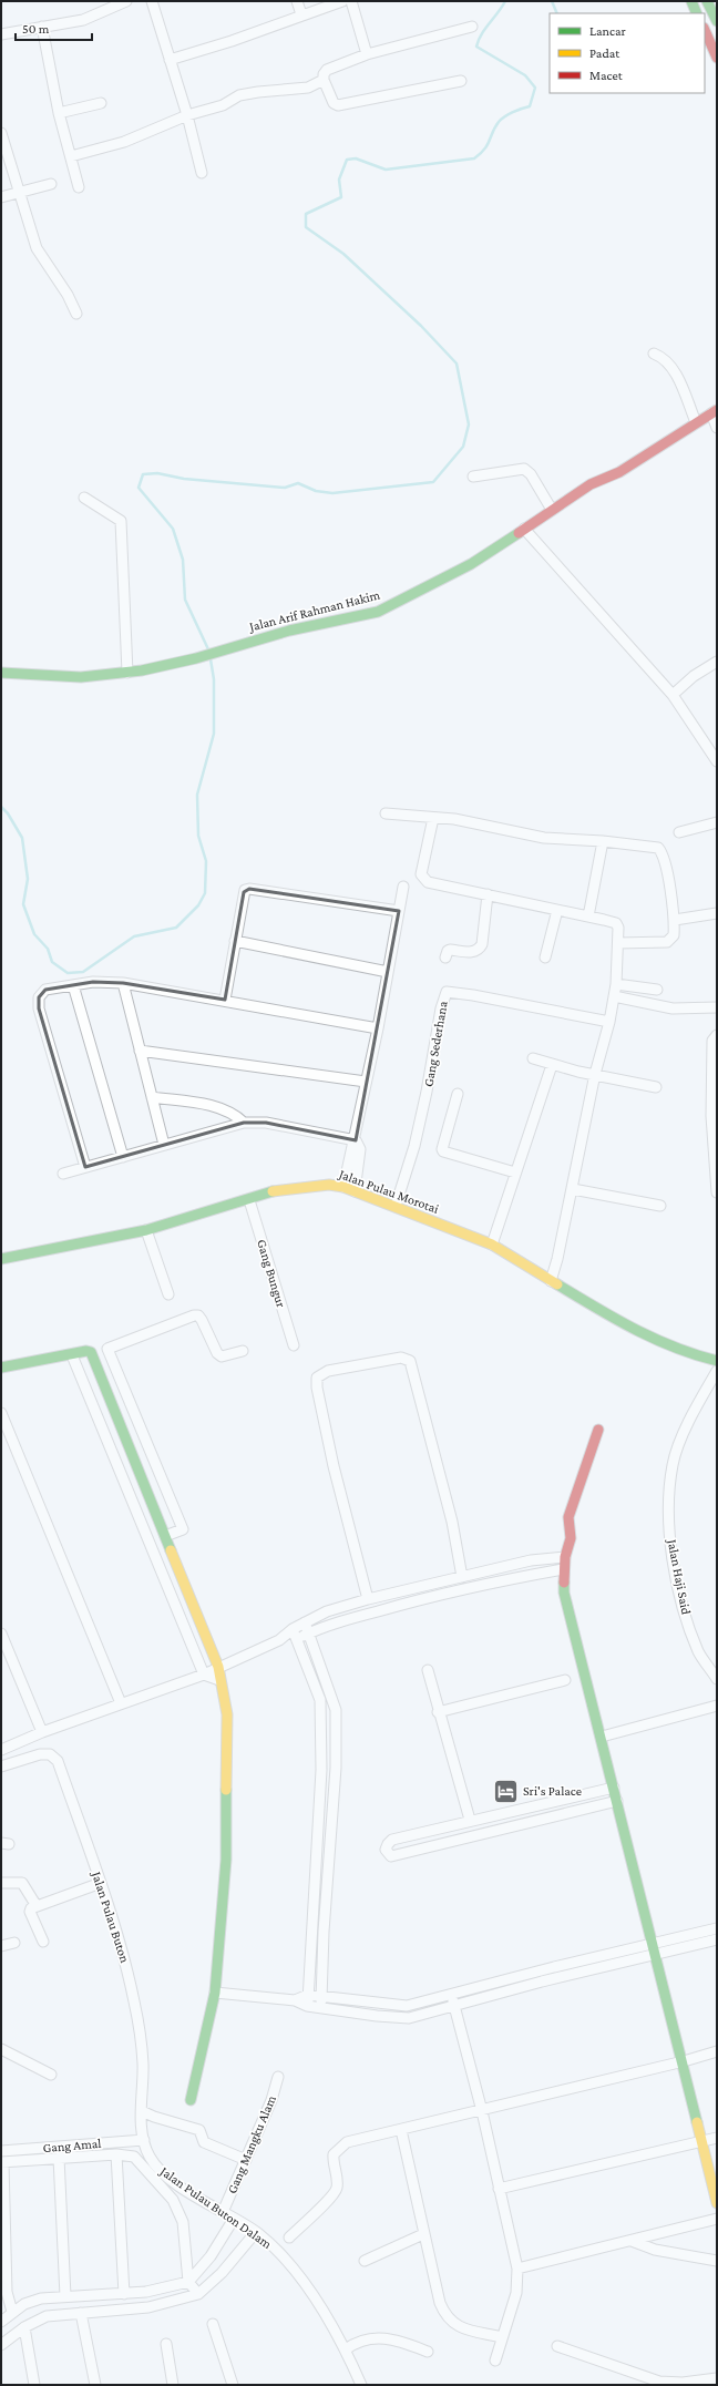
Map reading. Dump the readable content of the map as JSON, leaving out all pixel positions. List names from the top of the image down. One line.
{"streets":{"street":["Jalan Arif Rahman Hakim","Gang Sederhana","Jalan Pulau Morotai","Gang Bungur","Jalan Haji Said","Jalan Pulau Buton","Gang Mangku Alam","Gang Amal","Jalan Pulau Buton Dalam"]},"crossings":[["Gang Sederhana","Jalan Pulau Morotai"],["Jalan Pulau Morotai","Gang Bungur"],["Jalan Pulau Buton","Gang Amal"],["Jalan Pulau Buton","Jalan Pulau Buton Dalam"],["Gang Mangku Alam","Jalan Pulau Buton Dalam"],["Gang Amal","Jalan Pulau Buton Dalam"]],"places":{"hotel":["Sri's Palace"]},"legend":["Lancar","Padat","Macet"],"scale_bar":"50 m"}
